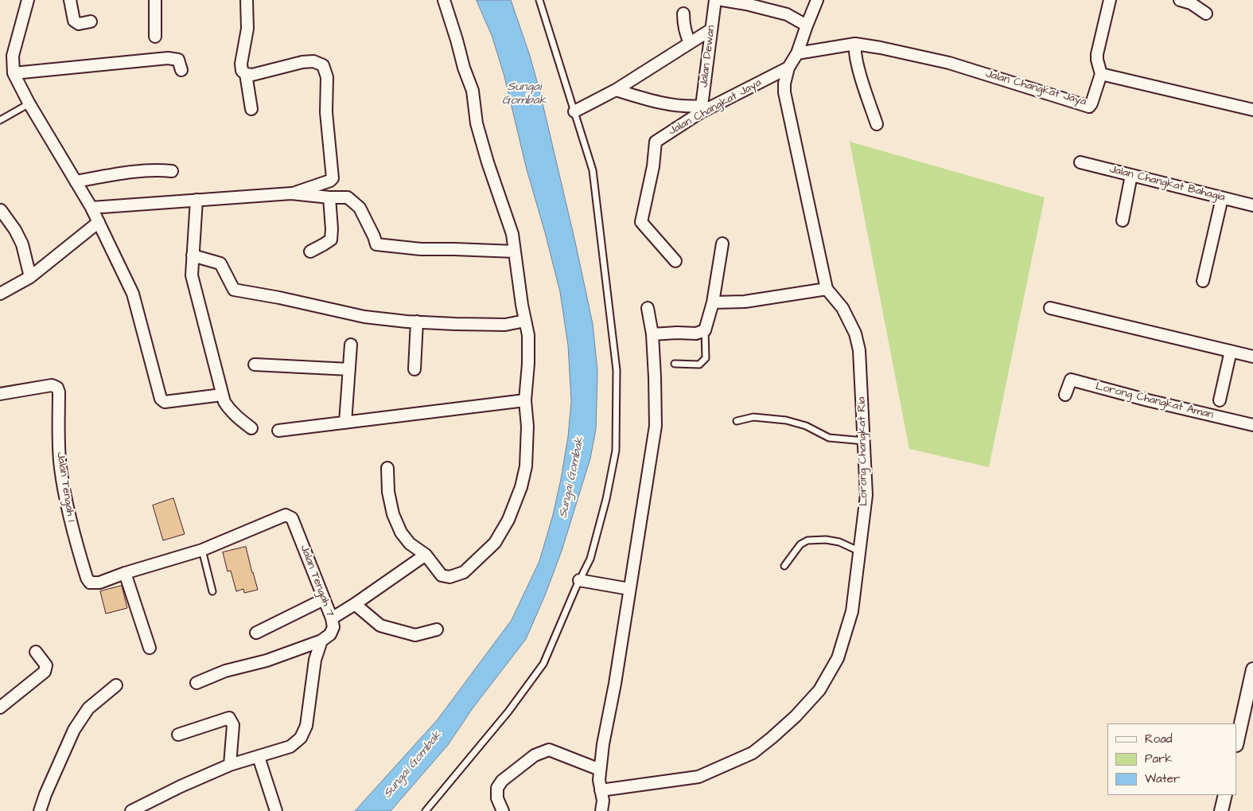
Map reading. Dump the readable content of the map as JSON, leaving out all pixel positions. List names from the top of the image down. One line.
{"streets":{"street":["Jalan Dewan","Jalan Changkat Jaya","Jalan Changkat Bahagia","Lorong Changkat Aman","Lorong Changkat Ria","Jalan Tengah 1","Jalan Tengah 7"]},"crossings":[["Jalan Dewan","Jalan Changkat Jaya"],["Jalan Changkat Jaya","Lorong Changkat Ria"],["Jalan Tengah 1","Jalan Tengah 7"]],"water":["Sungai Gombak"],"legend":["Road","Park","Water"]}
